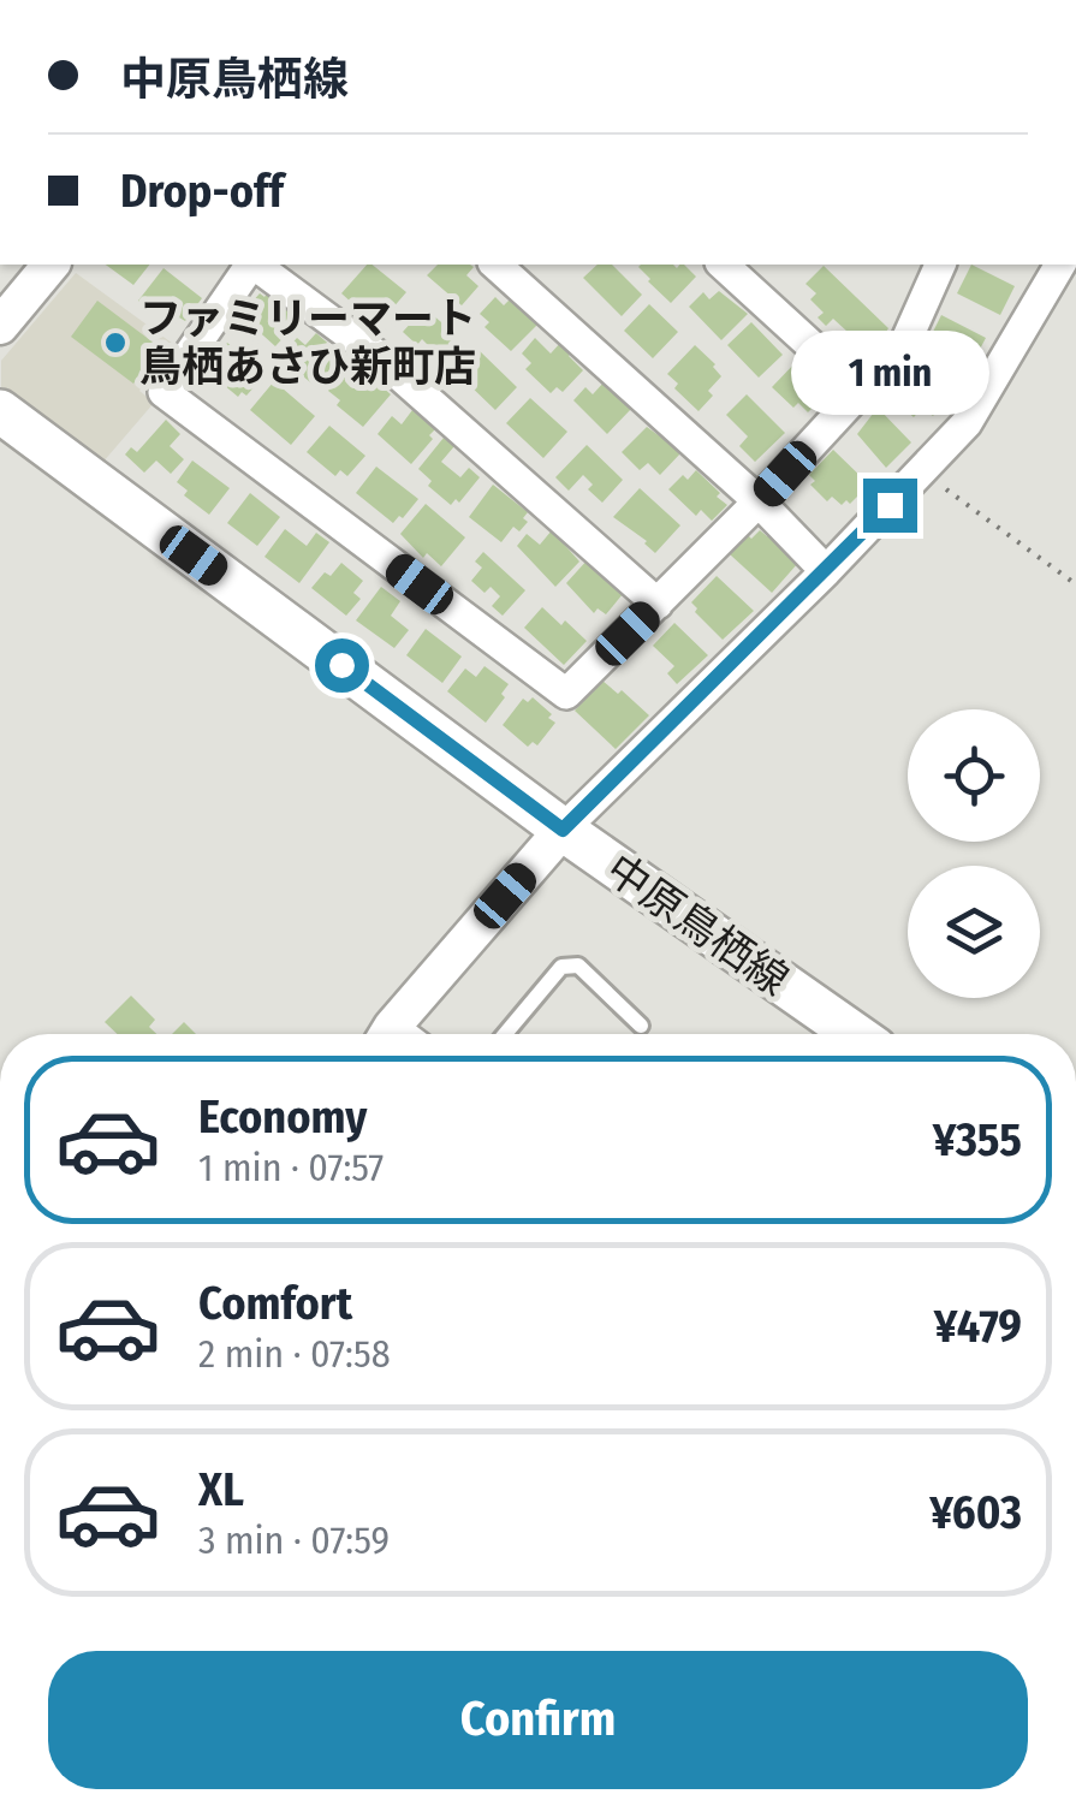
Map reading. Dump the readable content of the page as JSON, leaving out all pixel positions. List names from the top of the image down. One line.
{"streets":{"main road":["中原鳥栖線"]},"places":["ファミリーマート 鳥栖あさひ新町店"],"page":{"banner":["中原鳥栖線","Drop-off"],"bubble":"1 min","list":[{"name":"Economy","note":"1 min · 07:57","value":"¥355"},{"name":"Comfort","note":"2 min · 07:58","value":"¥479"},{"name":"XL","note":"3 min · 07:59","value":"¥603"}],"buttons":"Confirm"}}
